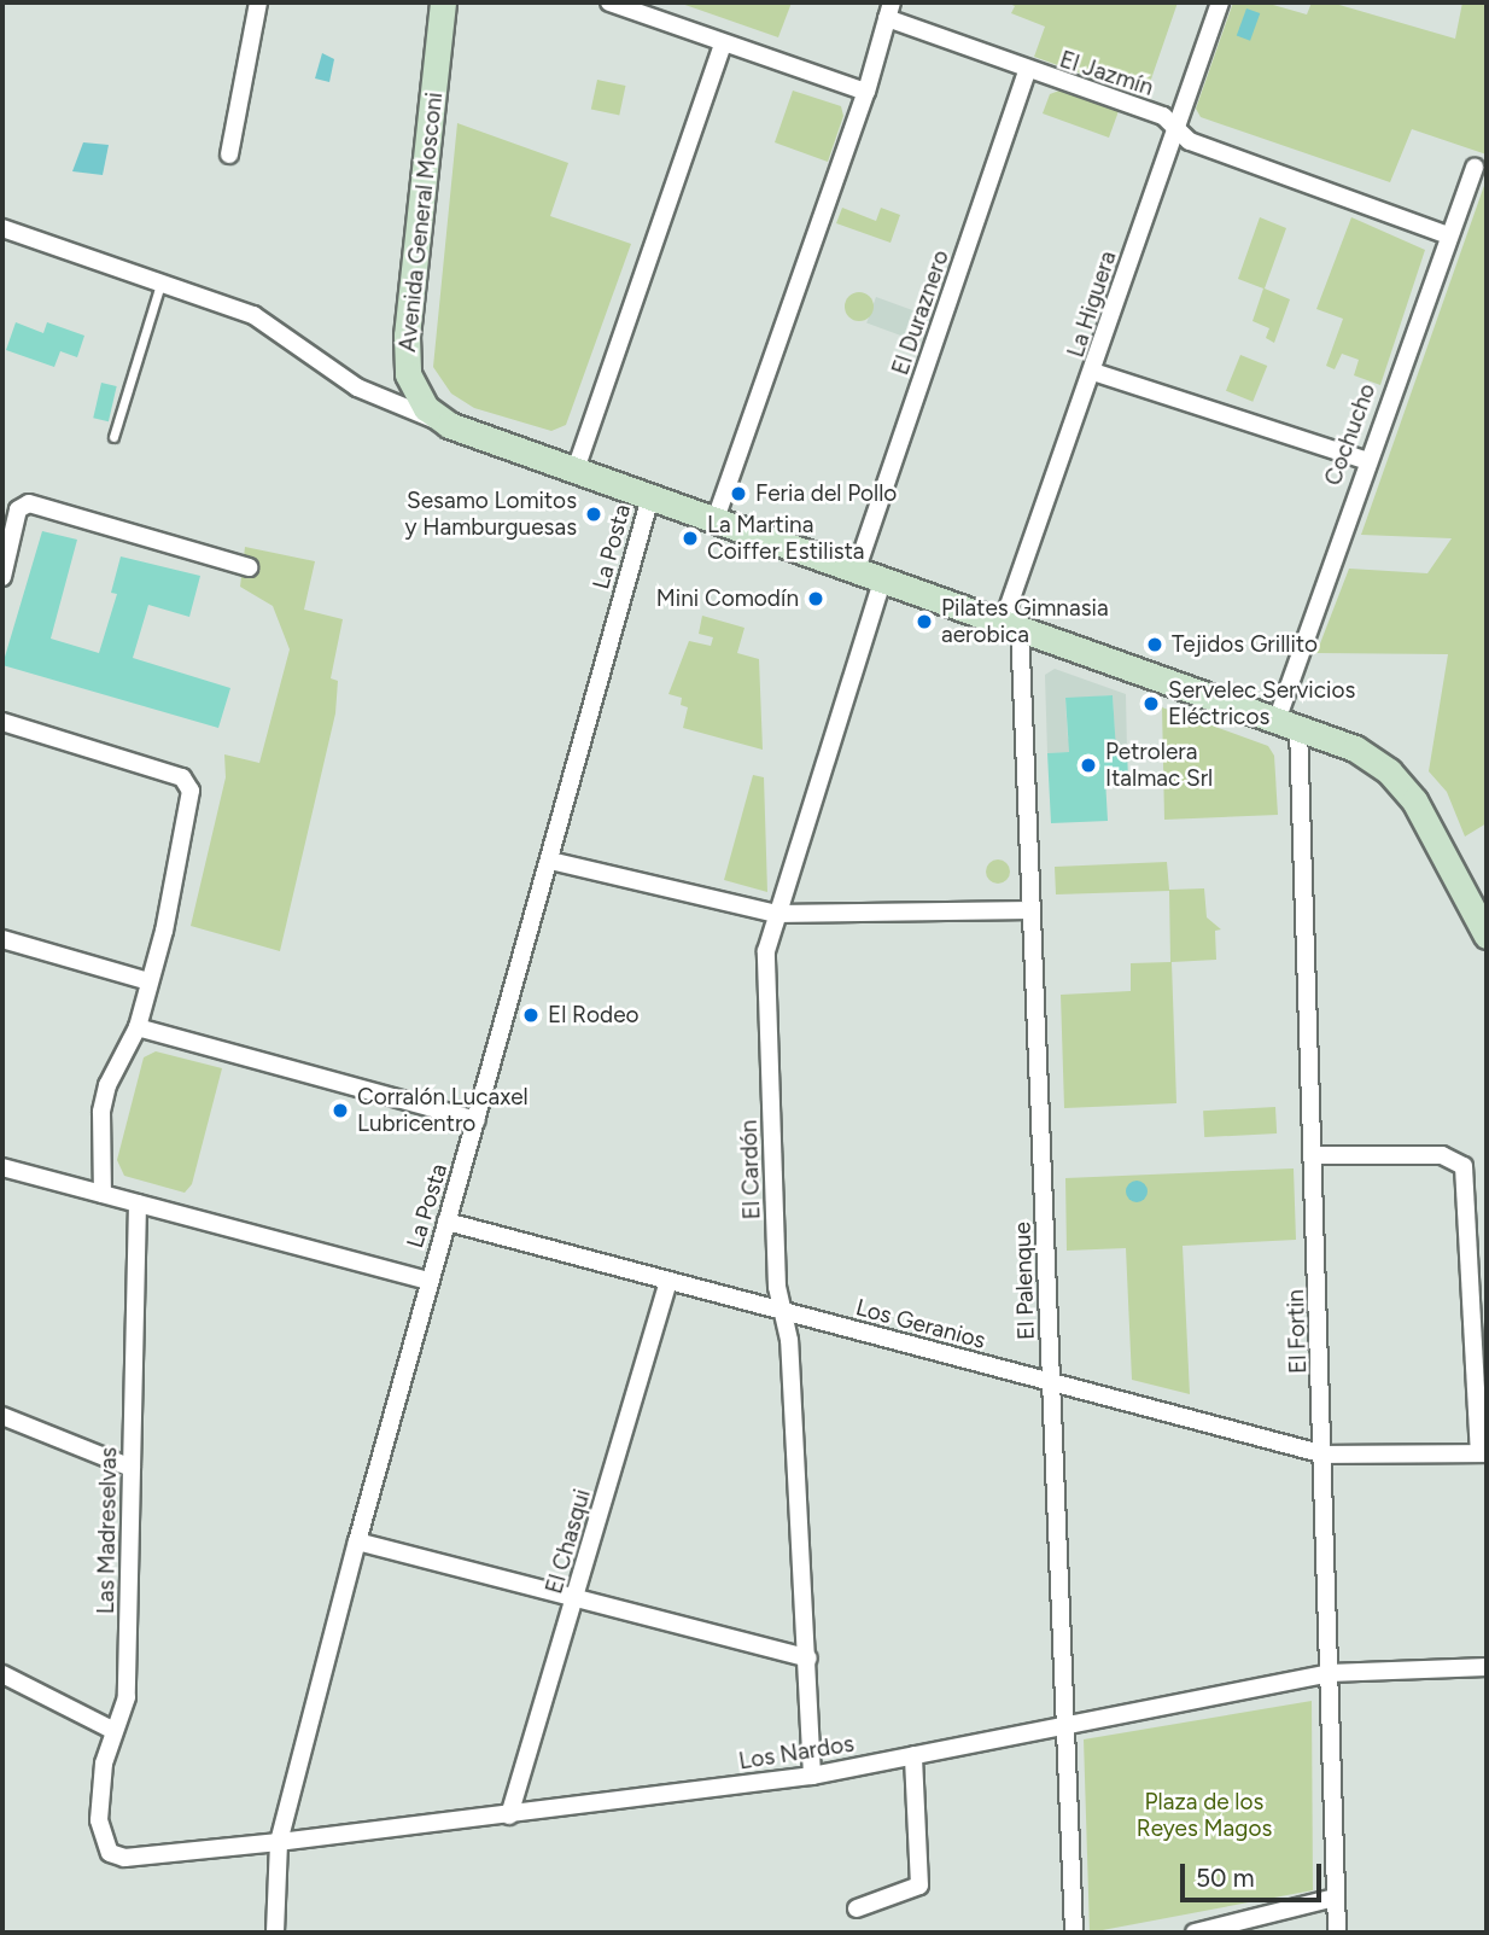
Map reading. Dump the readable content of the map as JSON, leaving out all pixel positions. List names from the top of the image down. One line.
{"streets":{"main road":["Avenida General Mosconi"],"street":["El Jazmín","La Higuera","El Duraznero","Cochucho","La Posta","El Cardón","El Palenque","Los Geranios","El Fortin","Las Madreselvas","El Chasqui","Los Nardos"]},"crossings":[["El Jazmín","La Higuera"],["El Jazmín","El Duraznero"],["El Jazmín","Cochucho"],["La Higuera","El Palenque"],["Cochucho","El Fortin"],["La Posta","Los Geranios"],["La Posta","Los Nardos"],["El Cardón","Los Geranios"],["El Cardón","Los Nardos"],["El Palenque","Los Geranios"],["El Palenque","Los Nardos"],["Los Geranios","El Fortin"],["Los Geranios","El Chasqui"],["El Fortin","Los Nardos"],["Las Madreselvas","Los Nardos"],["El Chasqui","Los Nardos"]],"parks":["Plaza de los Reyes Magos"],"places":["Feria del Pollo","Sesamo Lomitos y Hamburguesas","La Martina Coiffer Estilista","Mini Comodín","Pilates Gimnasia aerobica","Tejidos Grillito","Servelec Servicios Eléctricos","Petrolera Italmac Srl","El Rodeo","Corralón Lucaxel Lubricentro"],"scale_bar":"50 m"}
